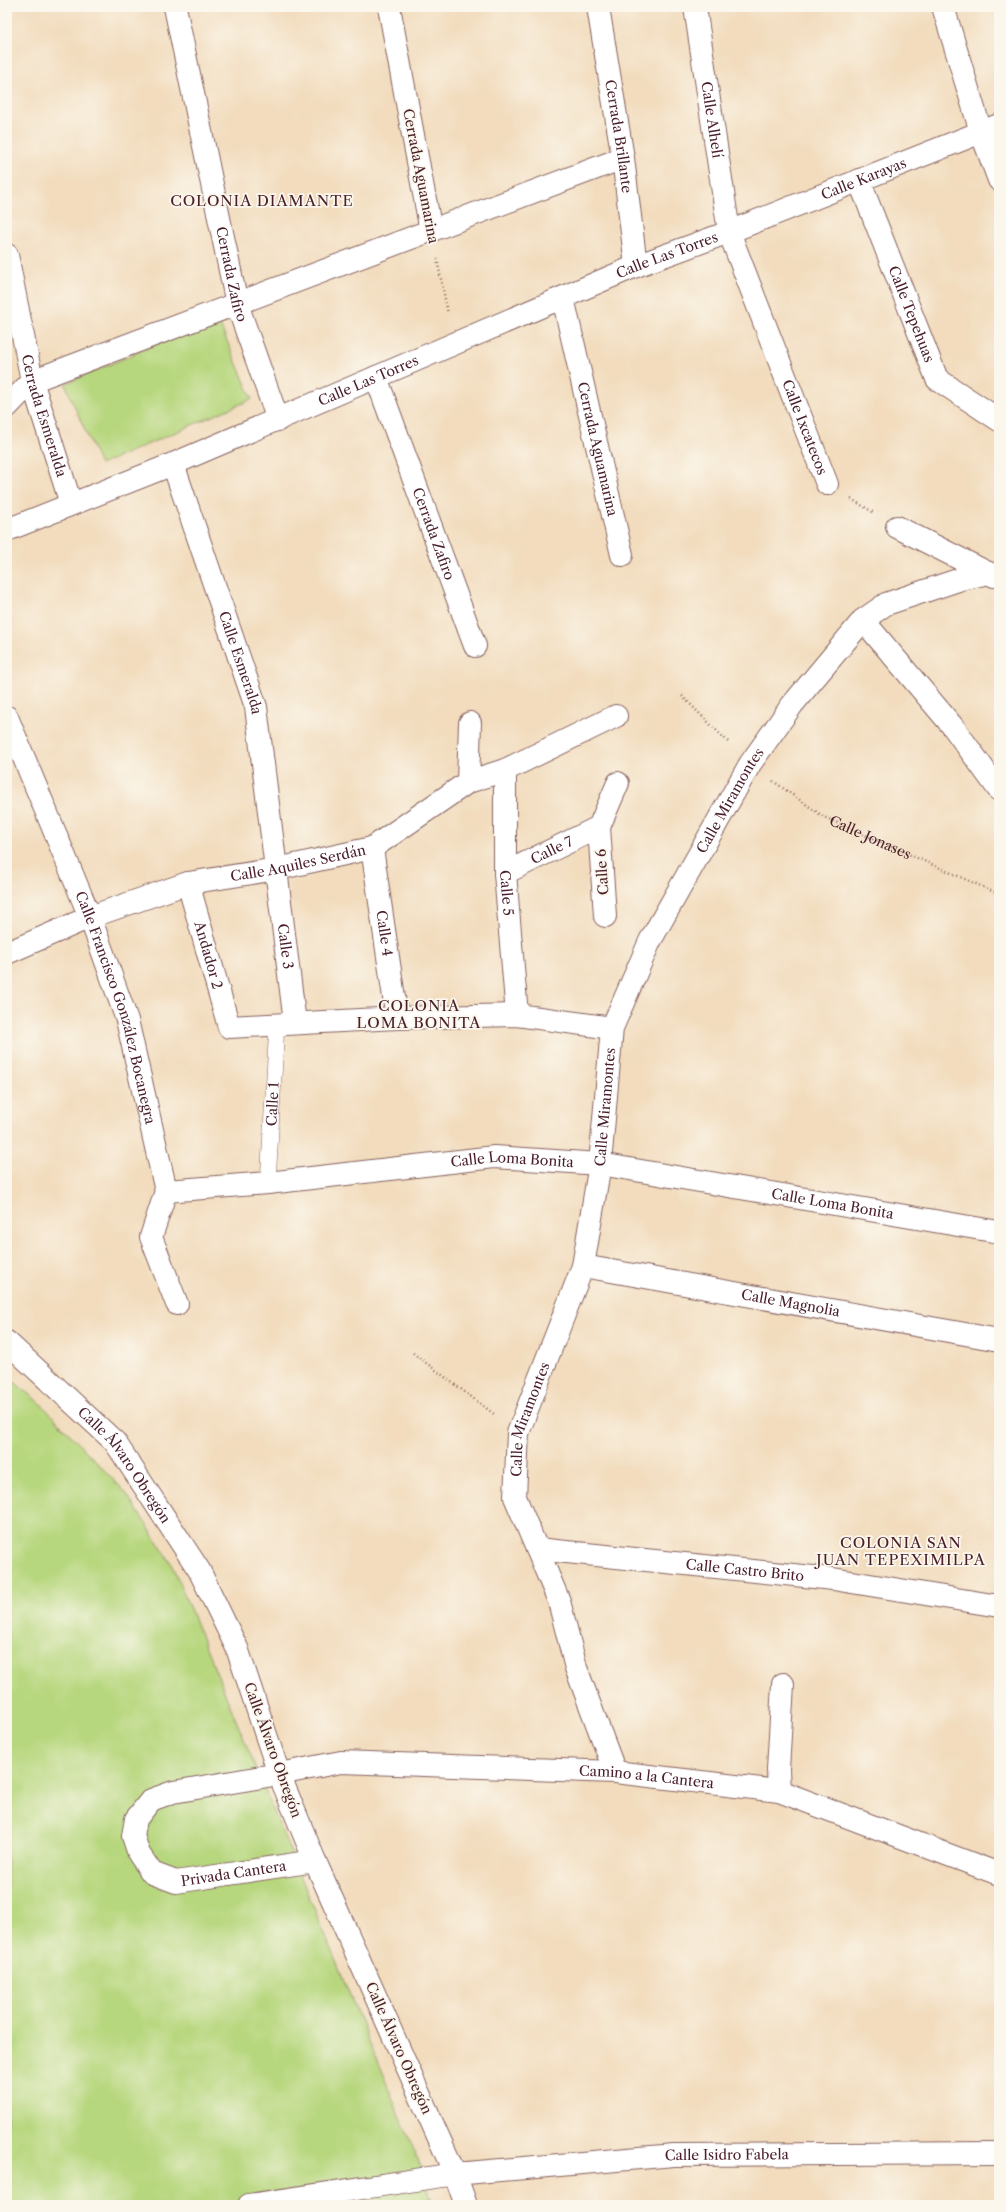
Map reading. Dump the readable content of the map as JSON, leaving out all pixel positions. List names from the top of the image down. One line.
{"streets":{"street":["Calle Alhelí","Cerrada Brillante","Cerrada Aguamarina","Calle Karayas","Calle Las Torres","Cerrada Zafiro","Calle Tepehuas","Cerrada Esmeralda","Calle Ixcatecos","Calle Esmeralda","Calle Miramontes","Calle 7","Calle Aquiles Serdán","Calle 6","Calle 5","Calle 4","Calle 3","Andador 2","Calle Francisco González Bocanegra","Calle Loma Bonita","Calle Magnolia","Calle Álvaro Obregón","Calle Castro Brito","Camino a la Cantera","Privada Cantera","Calle Isidro Fabela"],"lane":["Calle 1"],"path":["Calle Jonases"]},"crossings":[["Calle Alhelí","Calle Karayas"],["Calle Alhelí","Calle Las Torres"],["Calle Alhelí","Calle Ixcatecos"],["Cerrada Brillante","Calle Las Torres"],["Cerrada Aguamarina","Calle Las Torres"],["Calle Karayas","Calle Las Torres"],["Calle Karayas","Calle Tepehuas"],["Calle Karayas","Calle Ixcatecos"],["Calle Las Torres","Cerrada Zafiro"],["Calle Las Torres","Cerrada Esmeralda"],["Calle Las Torres","Calle Ixcatecos"],["Calle Las Torres","Calle Esmeralda"],["Calle Esmeralda","Calle Aquiles Serdán"],["Calle Esmeralda","Calle 3"],["Calle Miramontes","Calle Jonases"],["Calle Miramontes","Calle Loma Bonita"],["Calle Miramontes","Calle Magnolia"],["Calle Miramontes","Calle Castro Brito"],["Calle Miramontes","Camino a la Cantera"],["Calle 7","Calle 6"],["Calle 7","Calle 5"],["Calle Aquiles Serdán","Calle 5"],["Calle Aquiles Serdán","Calle 4"],["Calle Aquiles Serdán","Calle 3"],["Calle Aquiles Serdán","Andador 2"],["Calle Aquiles Serdán","Calle Francisco González Bocanegra"],["Calle 3","Andador 2"],["Calle 3","Calle 1"],["Andador 2","Calle 1"],["Calle Francisco González Bocanegra","Calle Loma Bonita"],["Calle 1","Calle Loma Bonita"],["Calle Álvaro Obregón","Camino a la Cantera"],["Calle Álvaro Obregón","Privada Cantera"],["Calle Álvaro Obregón","Calle Isidro Fabela"],["Camino a la Cantera","Privada Cantera"]],"districts":["COLONIA DIAMANTE","COLONIA LOMA BONITA","COLONIA SAN JUAN TEPEXIMILPA"]}
